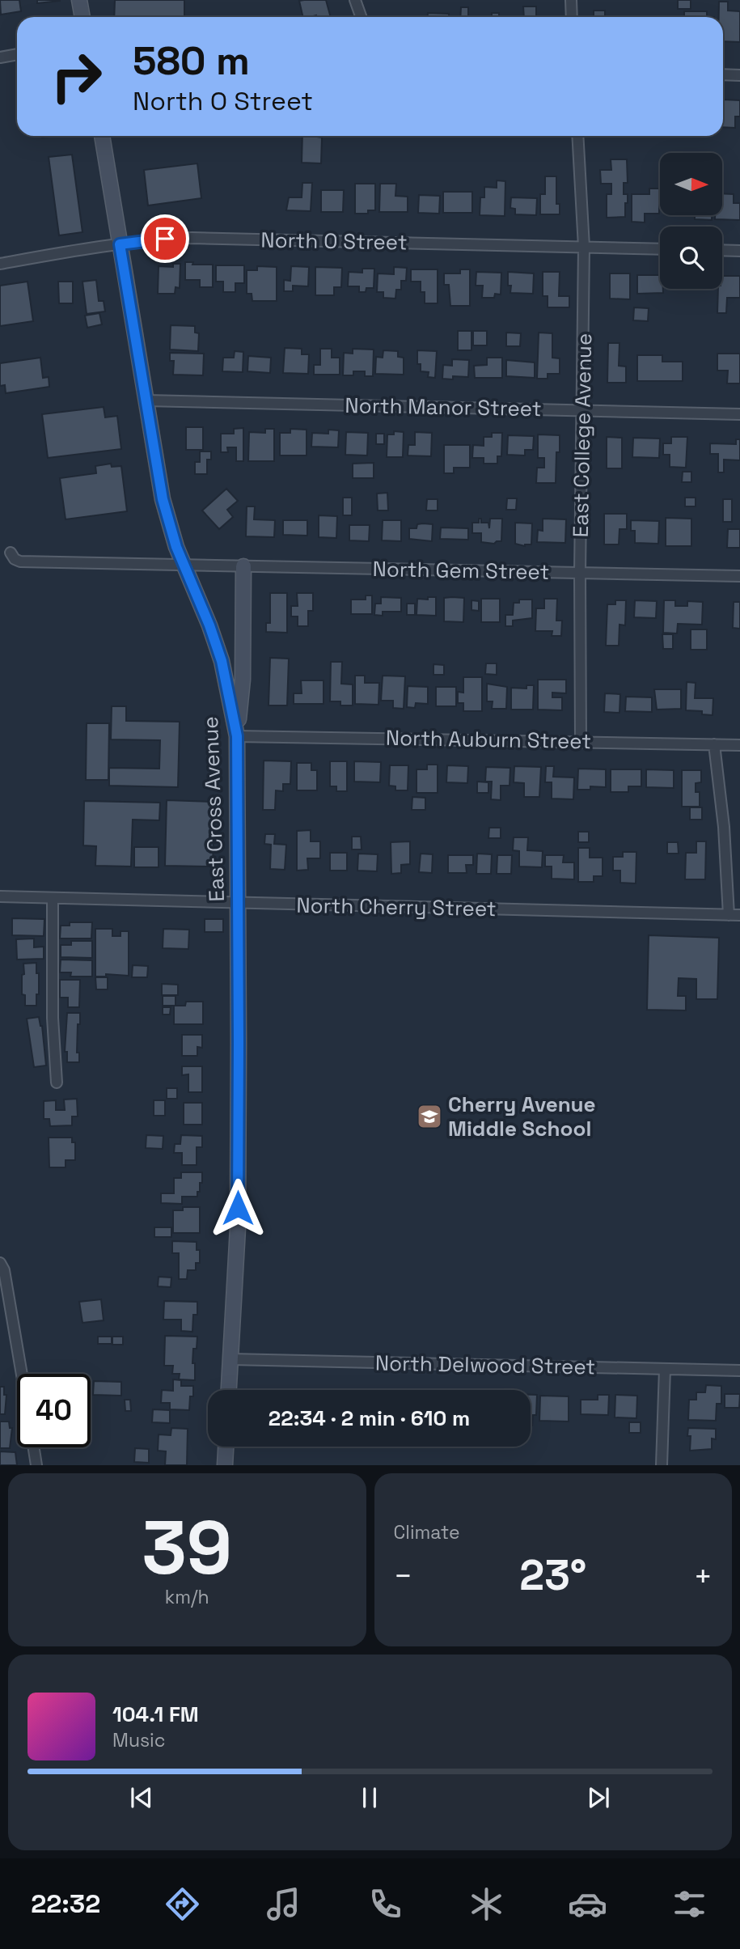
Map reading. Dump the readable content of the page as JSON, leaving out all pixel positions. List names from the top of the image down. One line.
{"streets":{"street":["North O Street","North Manor Street","East College Avenue","North Gem Street","North Auburn Street","East Cross Avenue","North Cherry Street","North Delwood Street"]},"crossings":[["North O Street","East College Avenue"],["North O Street","East Cross Avenue"],["North Manor Street","East College Avenue"],["North Manor Street","East Cross Avenue"],["East College Avenue","North Gem Street"],["East College Avenue","North Auburn Street"],["North Gem Street","East Cross Avenue"],["North Auburn Street","East Cross Avenue"],["East Cross Avenue","North Cherry Street"],["East Cross Avenue","North Delwood Street"]],"places":{"school or university":["Cherry Avenue Middle School"]},"north":"right","page":{"turn":["580 m","North O Street"],"limit":"40","trip":"22:34 · 2 min · 610 m","tile":[["39","km/h"],"Climate"],"heat":["−","23°","+"],"song":["104.1 FM","Music"],"tabs":"22:32"}}
